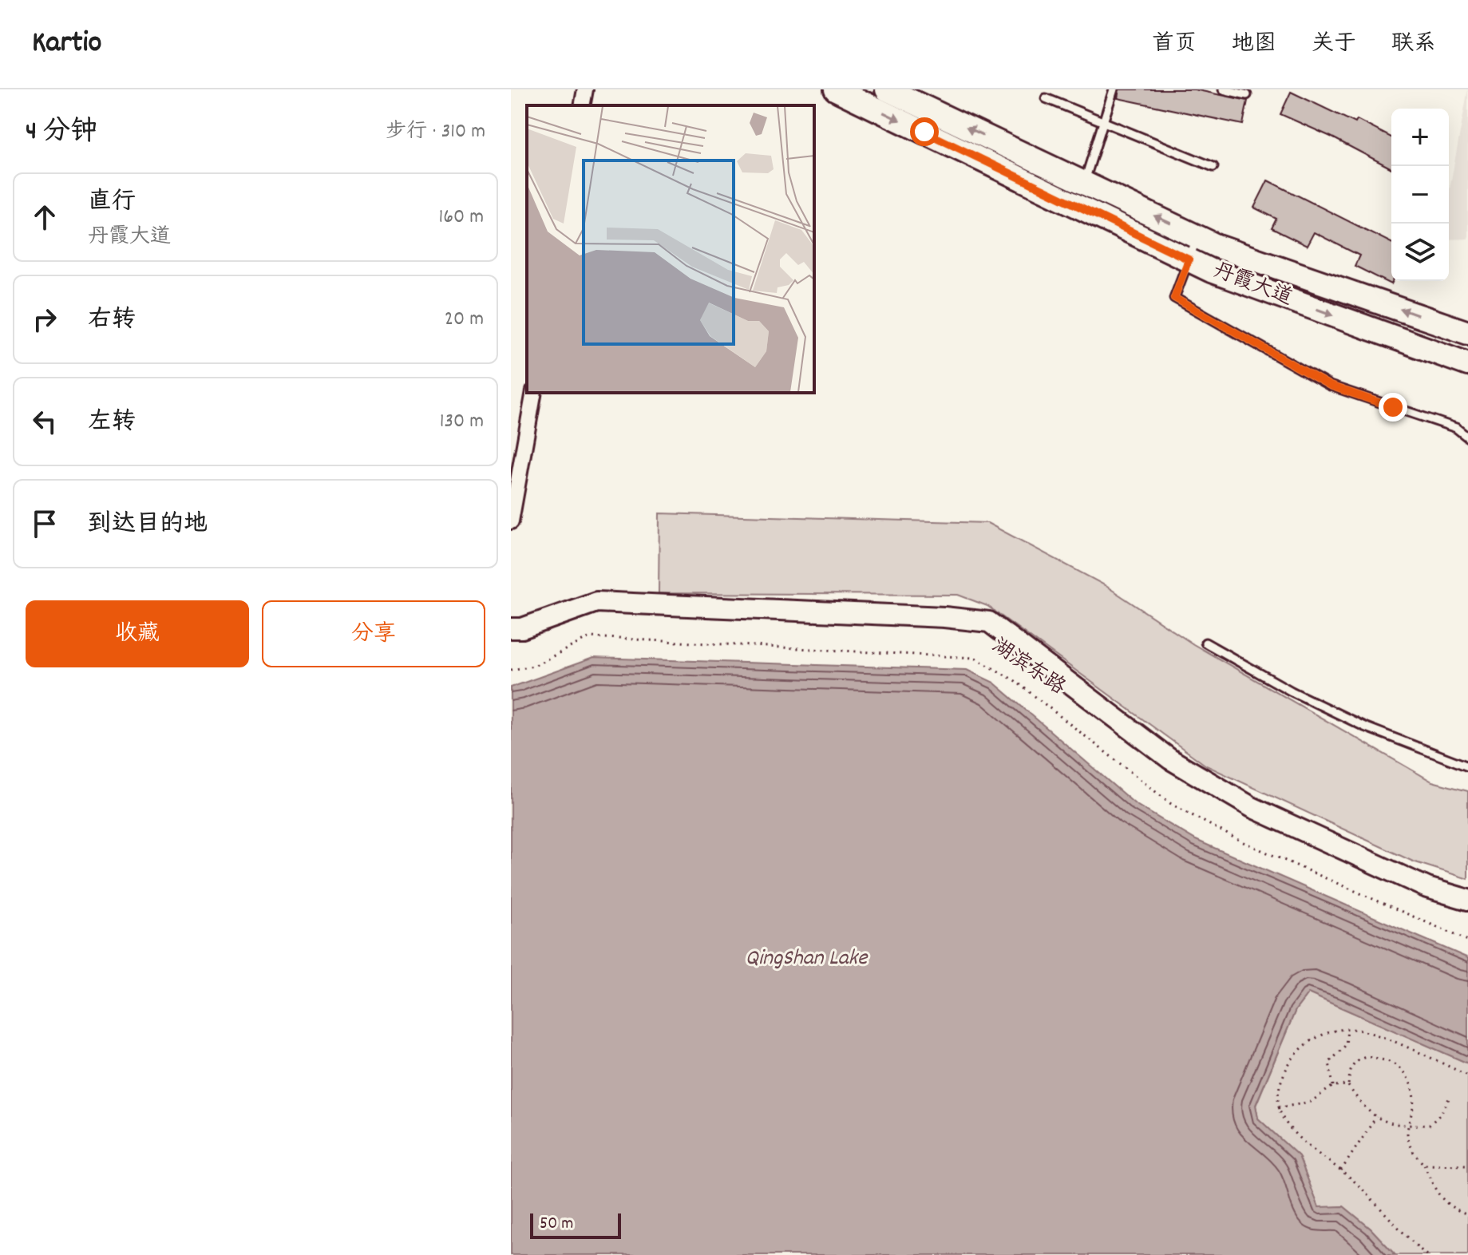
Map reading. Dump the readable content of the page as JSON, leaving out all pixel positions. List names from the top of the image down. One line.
{"streets":{"main road":["丹霞大道"],"street":["湖滨东路"]},"water":["QingShan Lake"],"scale_bar":"50 m","page":{"header":"Kartio","nav":["首页","地图","关于","联系"],"heading":["4 分钟","步行 · 310 m"],"map_buttons":["+","−"],"list":[["直行","丹霞大道","160 m"],["右转","20 m"],["左转","130 m"],"到达目的地"],"buttons":["收藏","分享"],"scale":"50 m"}}
